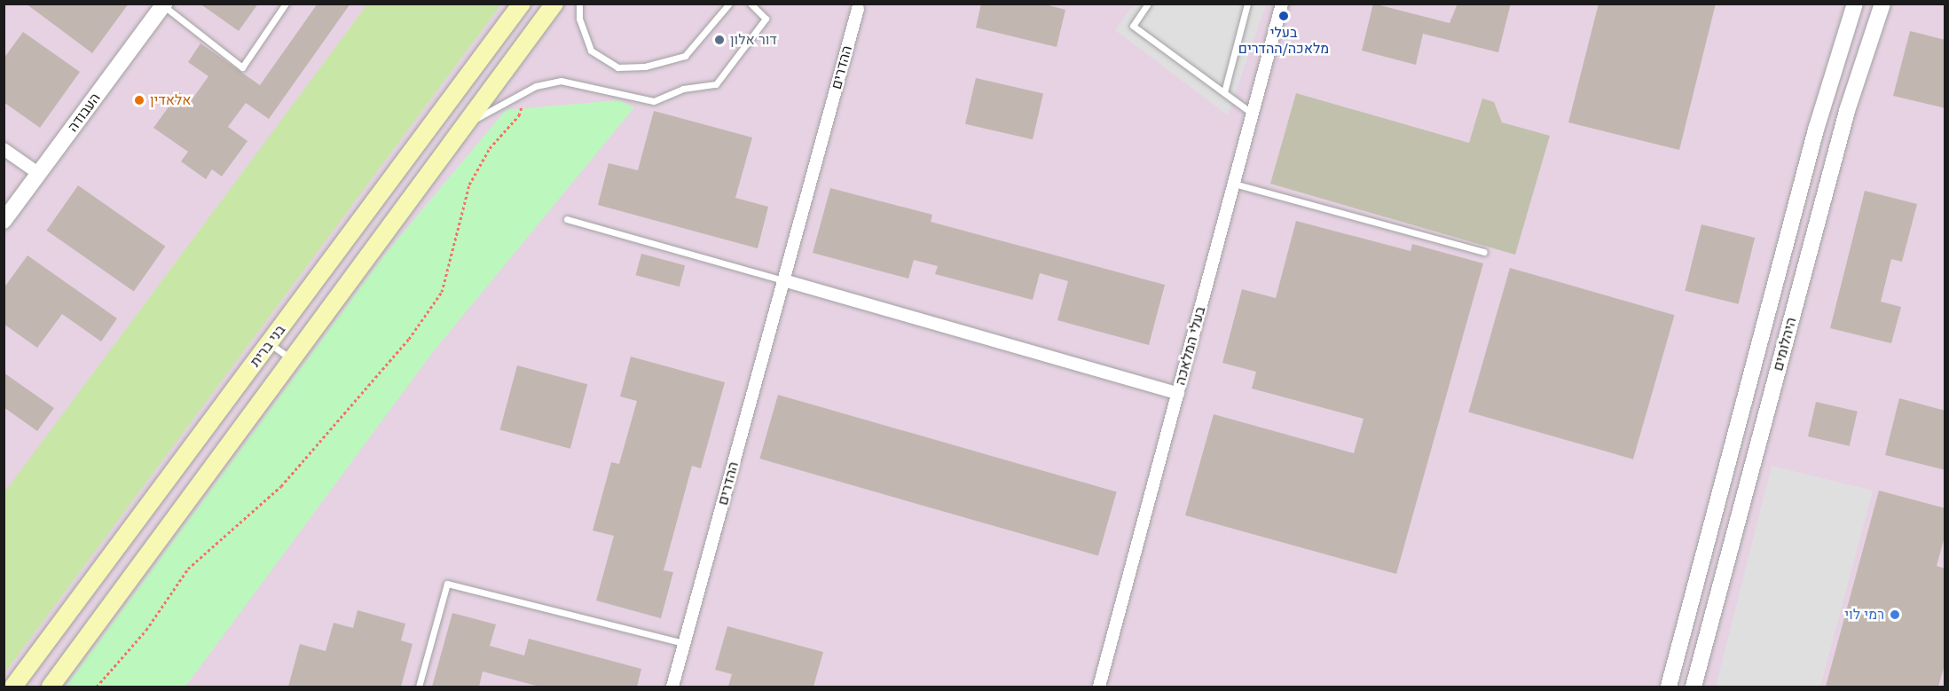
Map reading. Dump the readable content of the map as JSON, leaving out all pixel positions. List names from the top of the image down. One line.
{"streets":{"main road":["בני ברית"],"street":["ההדרים","העבודה","היהלומים","בעלי המלאכה"]},"places":["בעלי מלאכה/ההדרים","דור אלון","אלאדין","רמי לוי"]}
